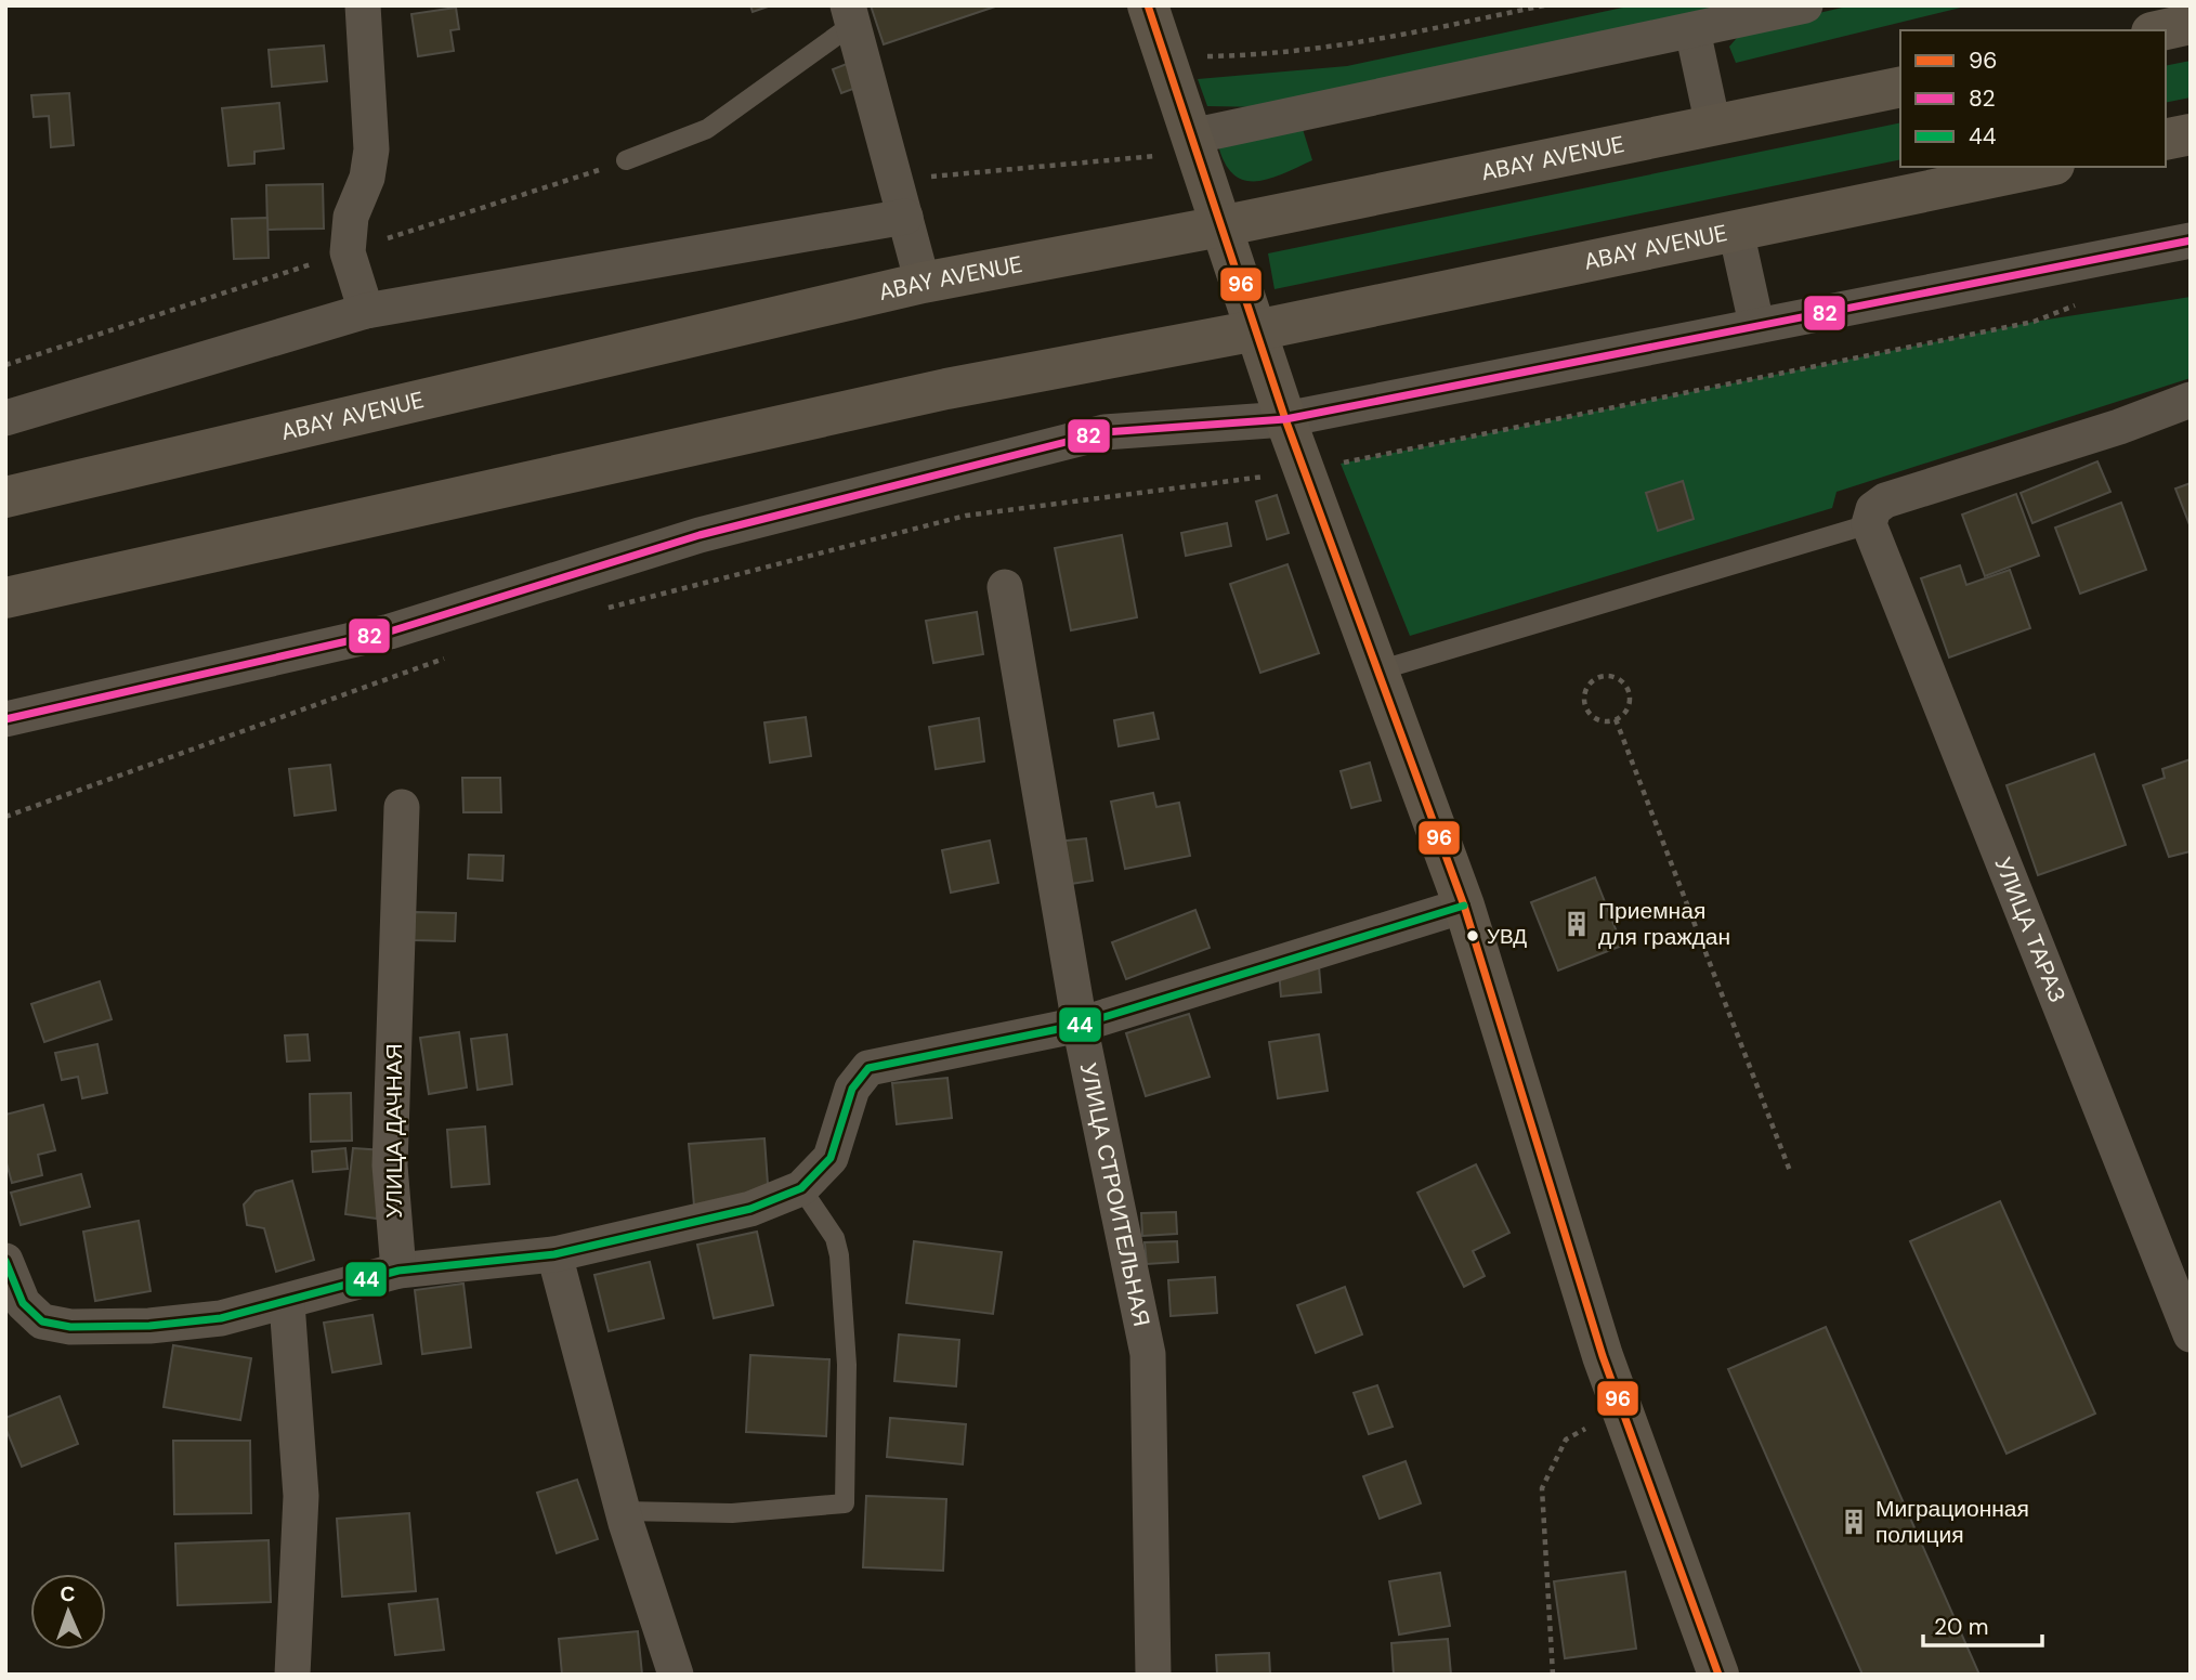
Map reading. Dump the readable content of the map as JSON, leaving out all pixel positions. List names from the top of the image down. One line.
{"streets":{"main road":["ABAY AVENUE"],"street":["УЛИЦА ТАРАЗ","УЛИЦА ДАЧНАЯ","УЛИЦА СТРОИТЕЛЬНАЯ"]},"places":{"building":["Приемная для граждан","Миграционная полиция"],"other":["УВД"]},"lines":["transit line 96","transit line 82","transit line 44"],"legend":["96","82","44"],"scale_bar":"20 m","north":"top"}
